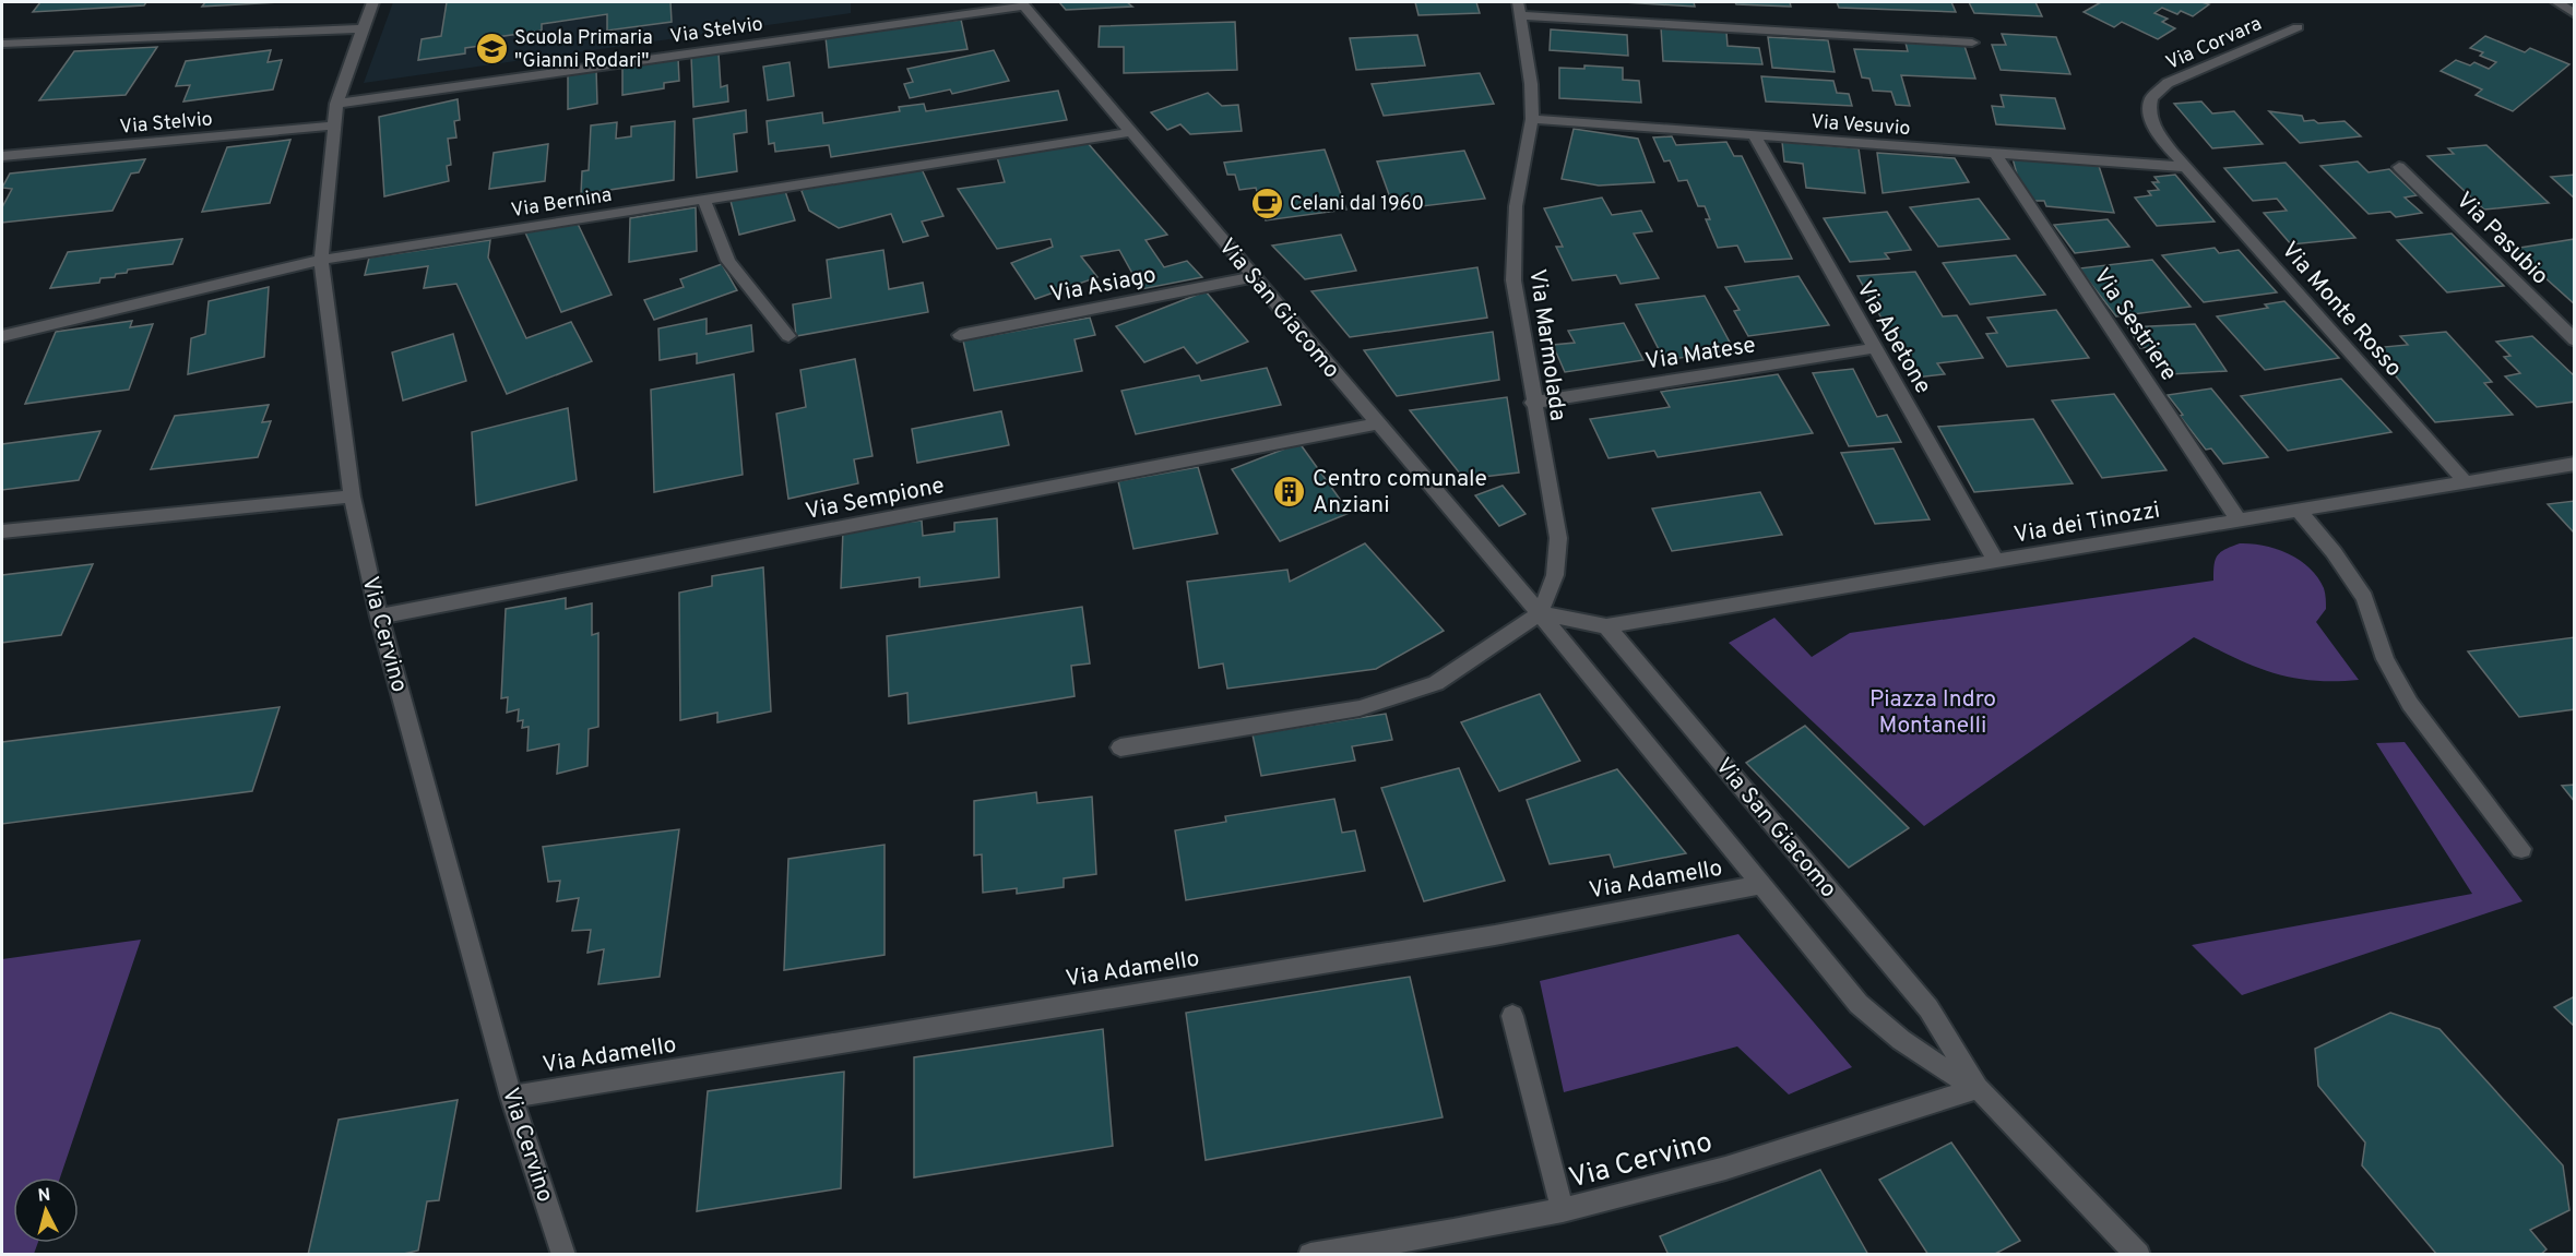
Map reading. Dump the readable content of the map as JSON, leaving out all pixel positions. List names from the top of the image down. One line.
{"streets":{"street":["Via Stelvio","Via Corvara","Via Vesuvio","Via Bernina","Via Pasubio","Via Asiago","Via San Giacomo","Via Monte Rosso","Via Sestriere","Via Abetone","Via Marmolada","Via Matese","Via Sempione","Via dei Tinozzi","Via Cervino","Via Adamello"]},"crossings":[["Via Stelvio","Via San Giacomo"],["Via Stelvio","Via Cervino"],["Via Corvara","Via Vesuvio"],["Via Corvara","Via Monte Rosso"],["Via Vesuvio","Via Monte Rosso"],["Via Vesuvio","Via Sestriere"],["Via Vesuvio","Via Abetone"],["Via Vesuvio","Via Marmolada"],["Via Bernina","Via San Giacomo"],["Via Bernina","Via Cervino"],["Via Asiago","Via San Giacomo"],["Via San Giacomo","Via Marmolada"],["Via San Giacomo","Via Sempione"],["Via San Giacomo","Via dei Tinozzi"],["Via San Giacomo","Via Cervino"],["Via San Giacomo","Via Adamello"],["Via Monte Rosso","Via dei Tinozzi"],["Via Sestriere","Via dei Tinozzi"],["Via Abetone","Via Matese"],["Via Abetone","Via dei Tinozzi"],["Via Marmolada","Via Matese"],["Via Sempione","Via Cervino"],["Via Cervino","Via Adamello"]],"parks":["Piazza Indro Montanelli"],"places":{"school or university":["Scuola Primaria \"Gianni Rodari\""],"cafe":["Celani dal 1960"],"building":["Centro comunale Anziani"]},"north":"top"}
